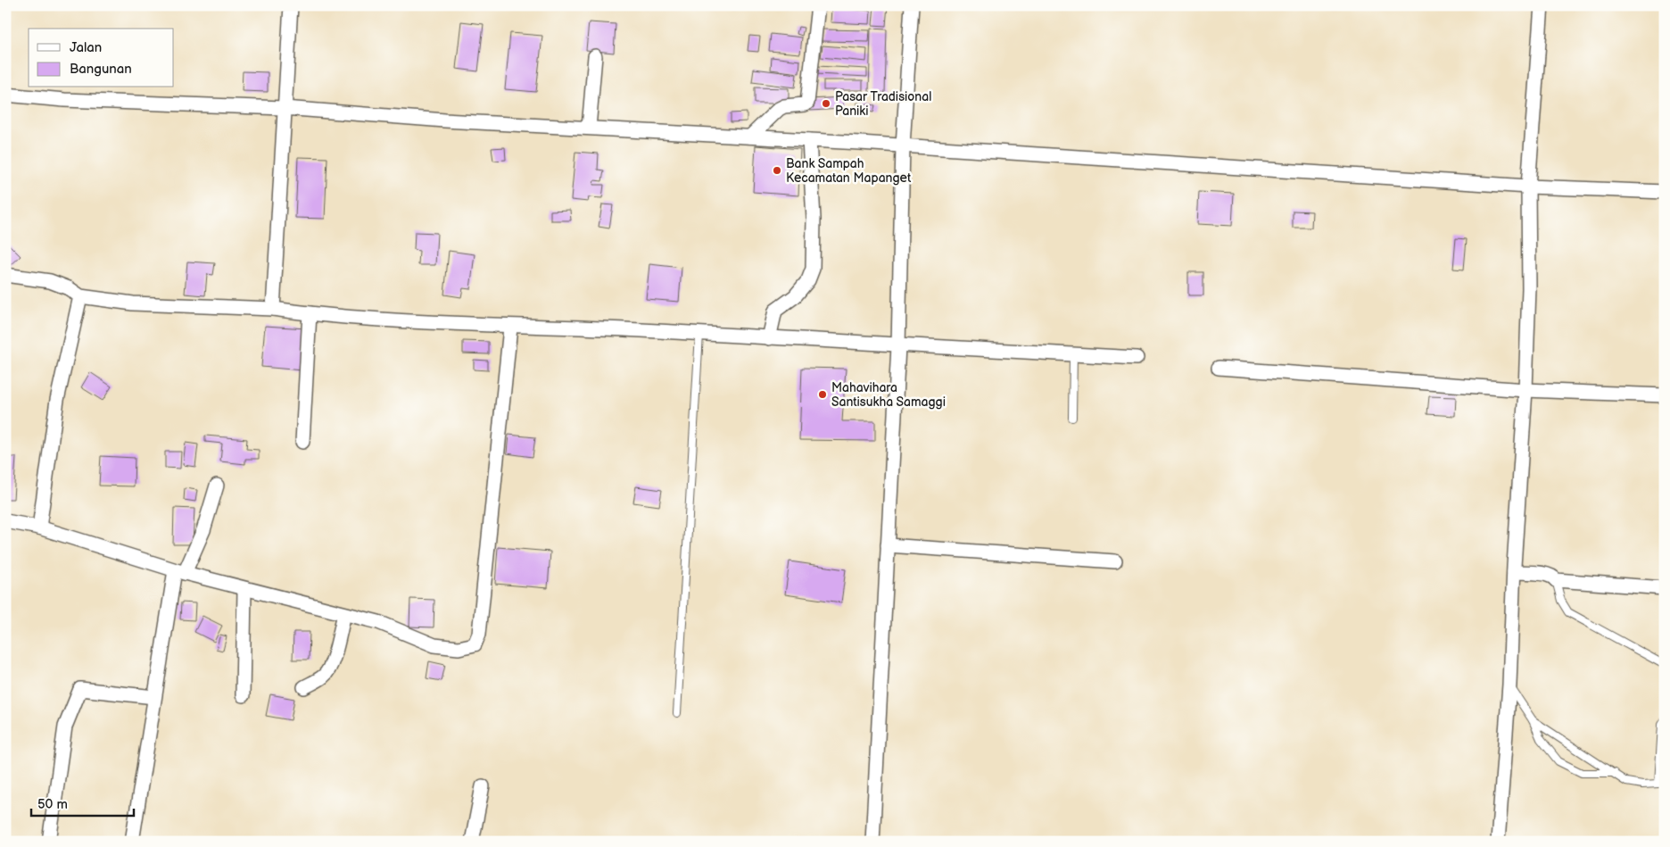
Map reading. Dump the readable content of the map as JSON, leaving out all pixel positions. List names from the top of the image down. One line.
{"places":["Pasar Tradisional Paniki","Bank Sampah Kecamatan Mapanget","Mahavihara Santisukha Samaggi"],"legend":["Jalan","Bangunan"],"scale_bar":"50 m"}
